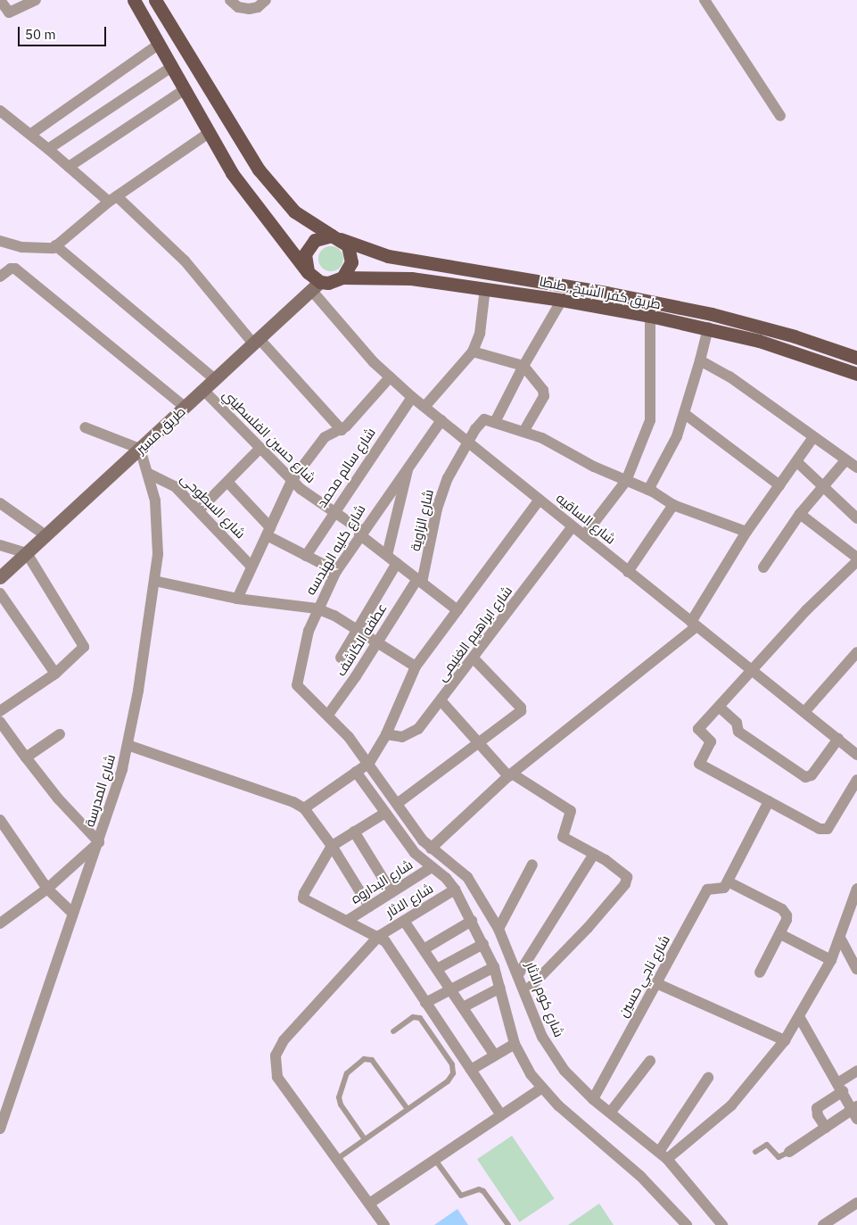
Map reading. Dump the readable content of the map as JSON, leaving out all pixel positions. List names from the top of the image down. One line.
{"streets":{"main road":["طريق كفر الشيخ, طنطا"],"street":["طريق مسير","شارع حسين الفلسطيني","شارع سالم محمد","شارع السطوحى","شارع الساقيه","شارع الزاوية","شارع كليه الهندسه","شارع ابراهيم الغنيمى","عطفه الكاشف","شارع المدرسة","شارع البداروه","شارع الاثار","شارع ناجي حسين","شارع كوم الاثار"]},"crossings":[["طريق كفر الشيخ, طنطا","طريق مسير"],["طريق كفر الشيخ, طنطا","شارع الساقيه"],["طريق مسير","شارع حسين الفلسطيني"],["طريق مسير","شارع الساقيه"],["طريق مسير","شارع المدرسة"],["شارع حسين الفلسطيني","شارع سالم محمد"],["شارع حسين الفلسطيني","شارع الزاوية"],["شارع حسين الفلسطيني","شارع كليه الهندسه"],["شارع حسين الفلسطيني","عطفه الكاشف"],["شارع سالم محمد","شارع الساقيه"],["شارع السطوحى","شارع المدرسة"],["شارع الساقيه","شارع الزاوية"],["شارع الساقيه","شارع كليه الهندسه"],["شارع الساقيه","شارع ابراهيم الغنيمى"],["شارع الزاوية","عطفه الكاشف"],["شارع كليه الهندسه","عطفه الكاشف"],["شارع كليه الهندسه","شارع كوم الاثار"],["شارع ناجي حسين","شارع كوم الاثار"]],"scale_bar":"50 m"}
